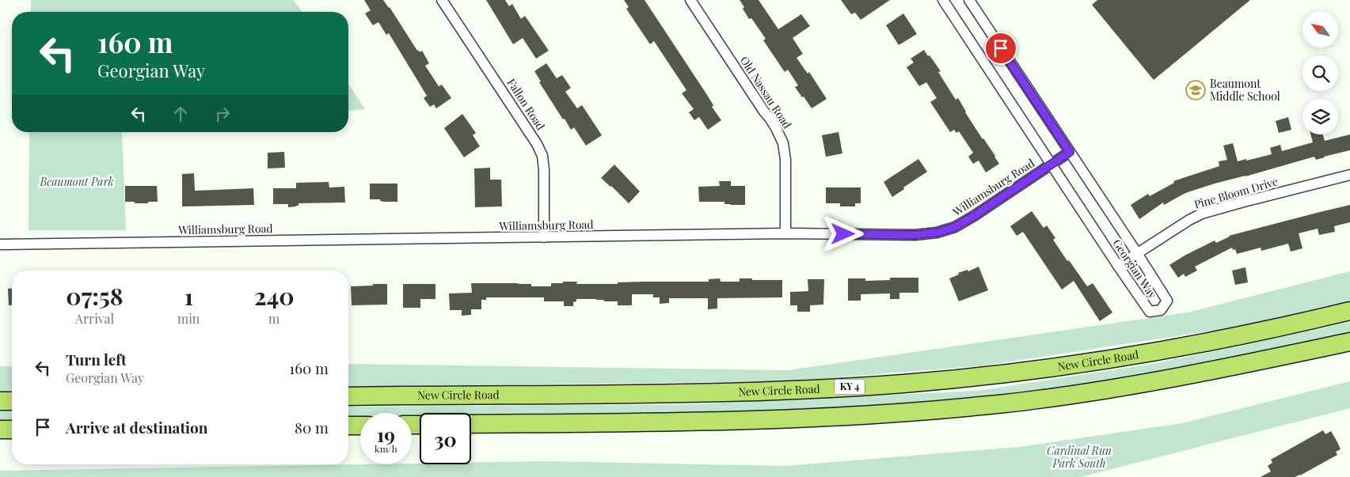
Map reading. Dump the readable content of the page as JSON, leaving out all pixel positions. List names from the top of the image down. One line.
{"streets":{"highway":["New Circle Road","KY 4"],"street":["Old Nassau Road","Fallon Road","Williamsburg Road","Pine Bloom Drive","Georgian Way"]},"crossings":[["Old Nassau Road","Williamsburg Road"],["Fallon Road","Williamsburg Road"],["Williamsburg Road","Georgian Way"],["Pine Bloom Drive","Georgian Way"]],"parks":["Beaumont Park","Cardinal Run Park South"],"places":{"school or university":["Beaumont Middle School"]},"north":"top left","page":{"turn":["160 m","Georgian Way"],"eta":["07:58","Arrival","1","min","240","m"],"list":[{"name":"Turn left","note":"Georgian Way","value":"160 m"},{"name":"Arrive at destination","value":"80 m"}],"speed":"19 km/h","limit":"30"}}
